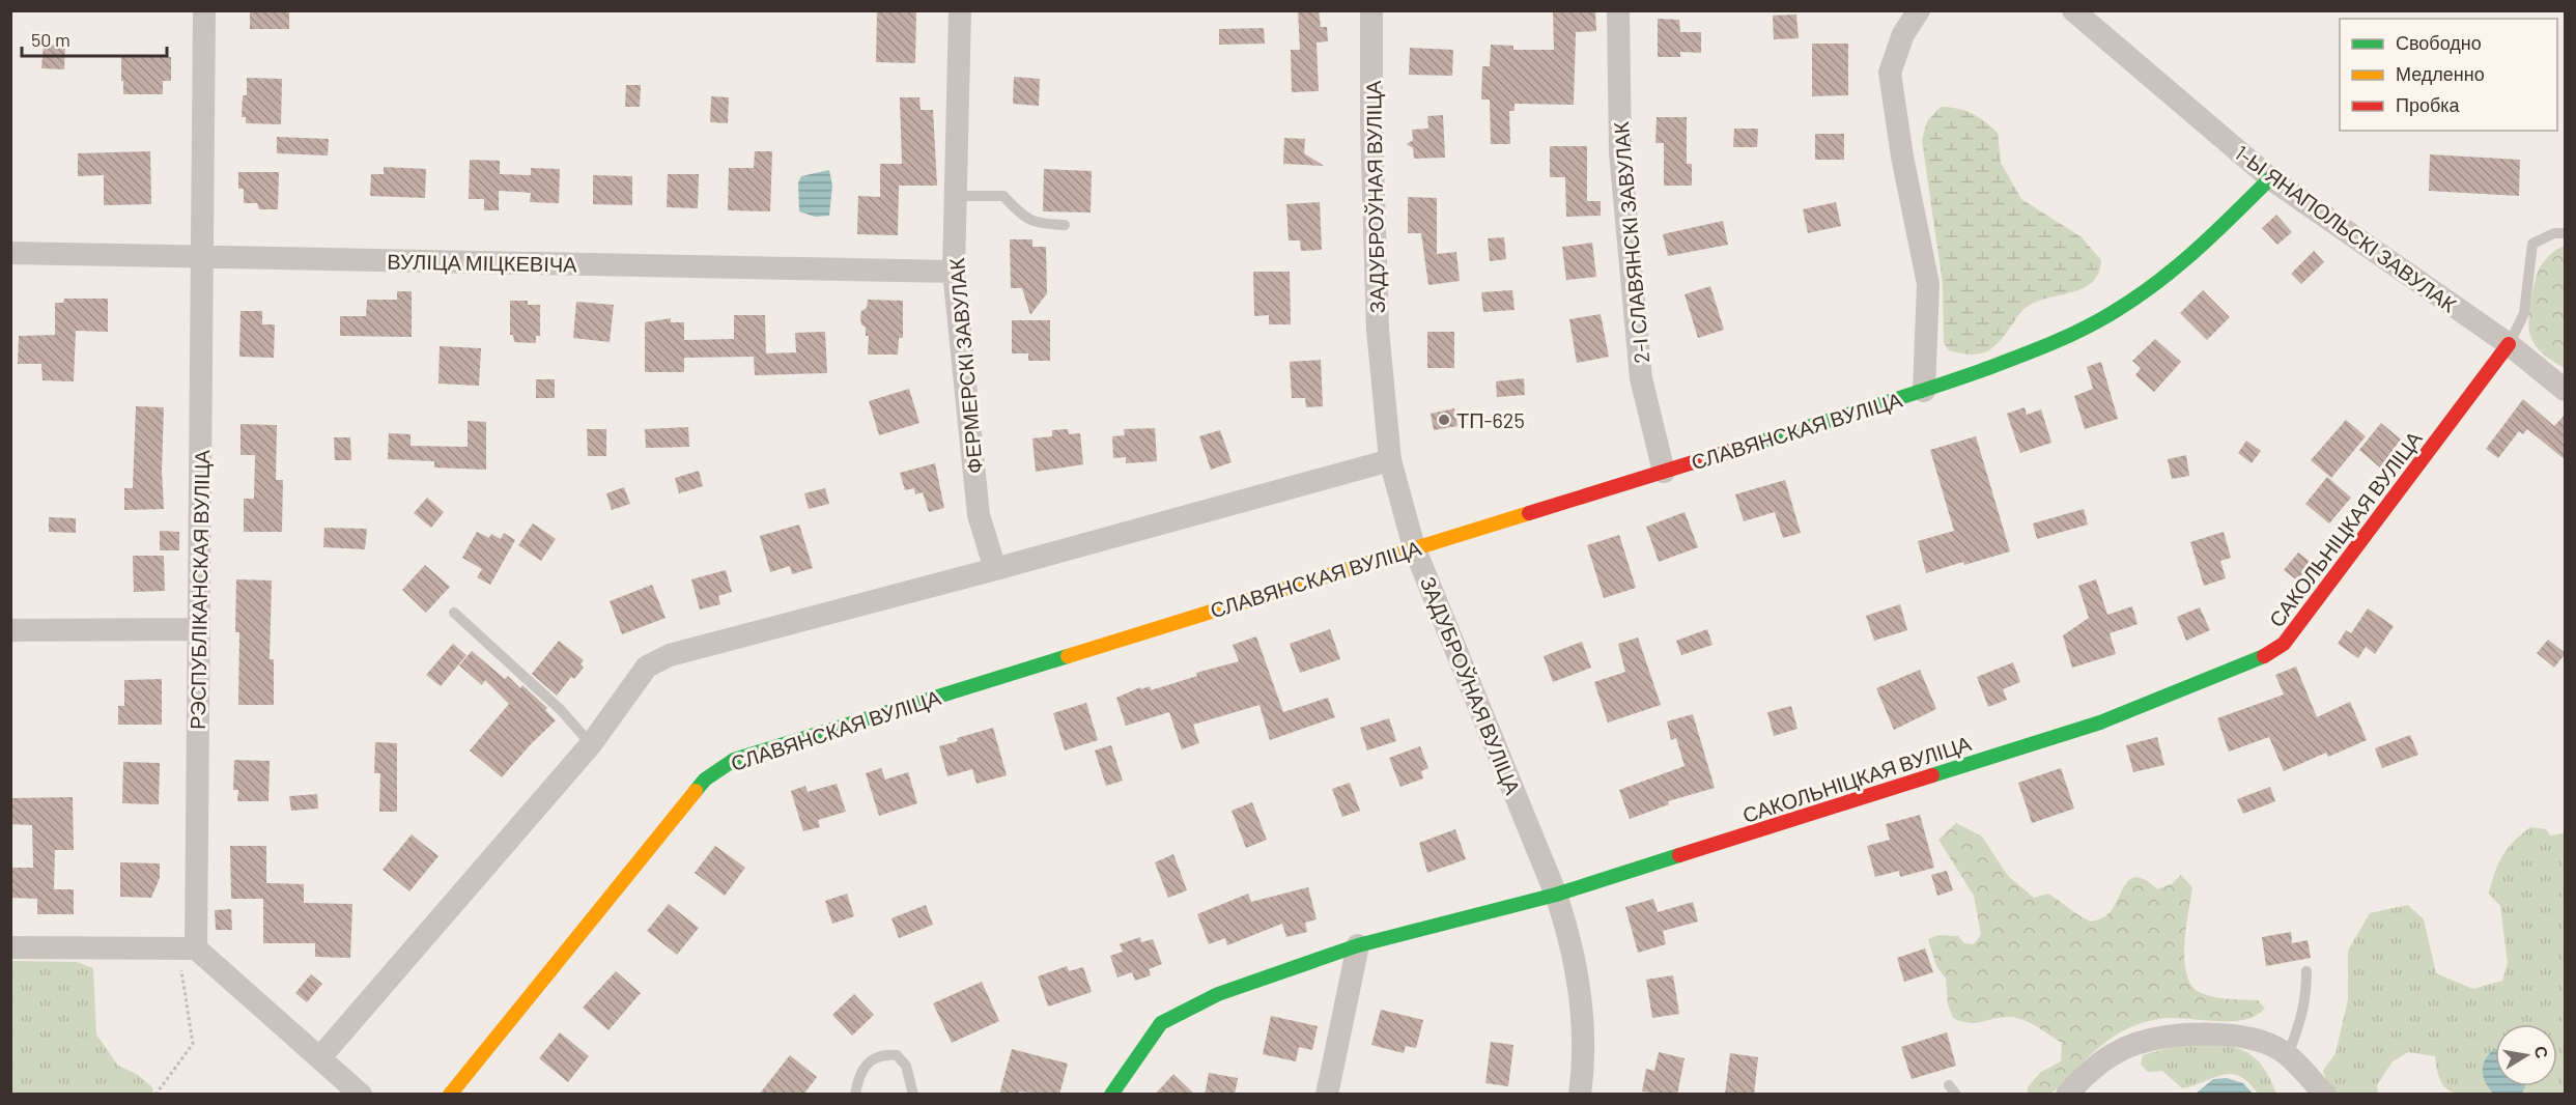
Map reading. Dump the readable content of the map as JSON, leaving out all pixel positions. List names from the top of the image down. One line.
{"streets":{"street":["ЗАДУБРОЎНАЯ ВУЛІЦА","1-Ы ЯНАПОЛЬСКІ ЗАВУЛАК","2-І СЛАВЯНСКІ ЗАВУЛАК","ВУЛІЦА МІЦКЕВІЧА","ФЕРМЕРСКІ ЗАВУЛАК","СЛАВЯНСКАЯ ВУЛІЦА","САКОЛЬНІЦКАЯ ВУЛІЦА","РЭСПУБЛІКАНСКАЯ ВУЛІЦА"]},"crossings":[["ЗАДУБРОЎНАЯ ВУЛІЦА","СЛАВЯНСКАЯ ВУЛІЦА"],["ЗАДУБРОЎНАЯ ВУЛІЦА","САКОЛЬНІЦКАЯ ВУЛІЦА"],["1-Ы ЯНАПОЛЬСКІ ЗАВУЛАК","СЛАВЯНСКАЯ ВУЛІЦА"],["1-Ы ЯНАПОЛЬСКІ ЗАВУЛАК","САКОЛЬНІЦКАЯ ВУЛІЦА"],["2-І СЛАВЯНСКІ ЗАВУЛАК","СЛАВЯНСКАЯ ВУЛІЦА"],["ВУЛІЦА МІЦКЕВІЧА","ФЕРМЕРСКІ ЗАВУЛАК"],["ВУЛІЦА МІЦКЕВІЧА","РЭСПУБЛІКАНСКАЯ ВУЛІЦА"]],"places":["ТП-625"],"legend":["Свободно","Медленно","Пробка"],"scale_bar":"50 m","north":"right"}
